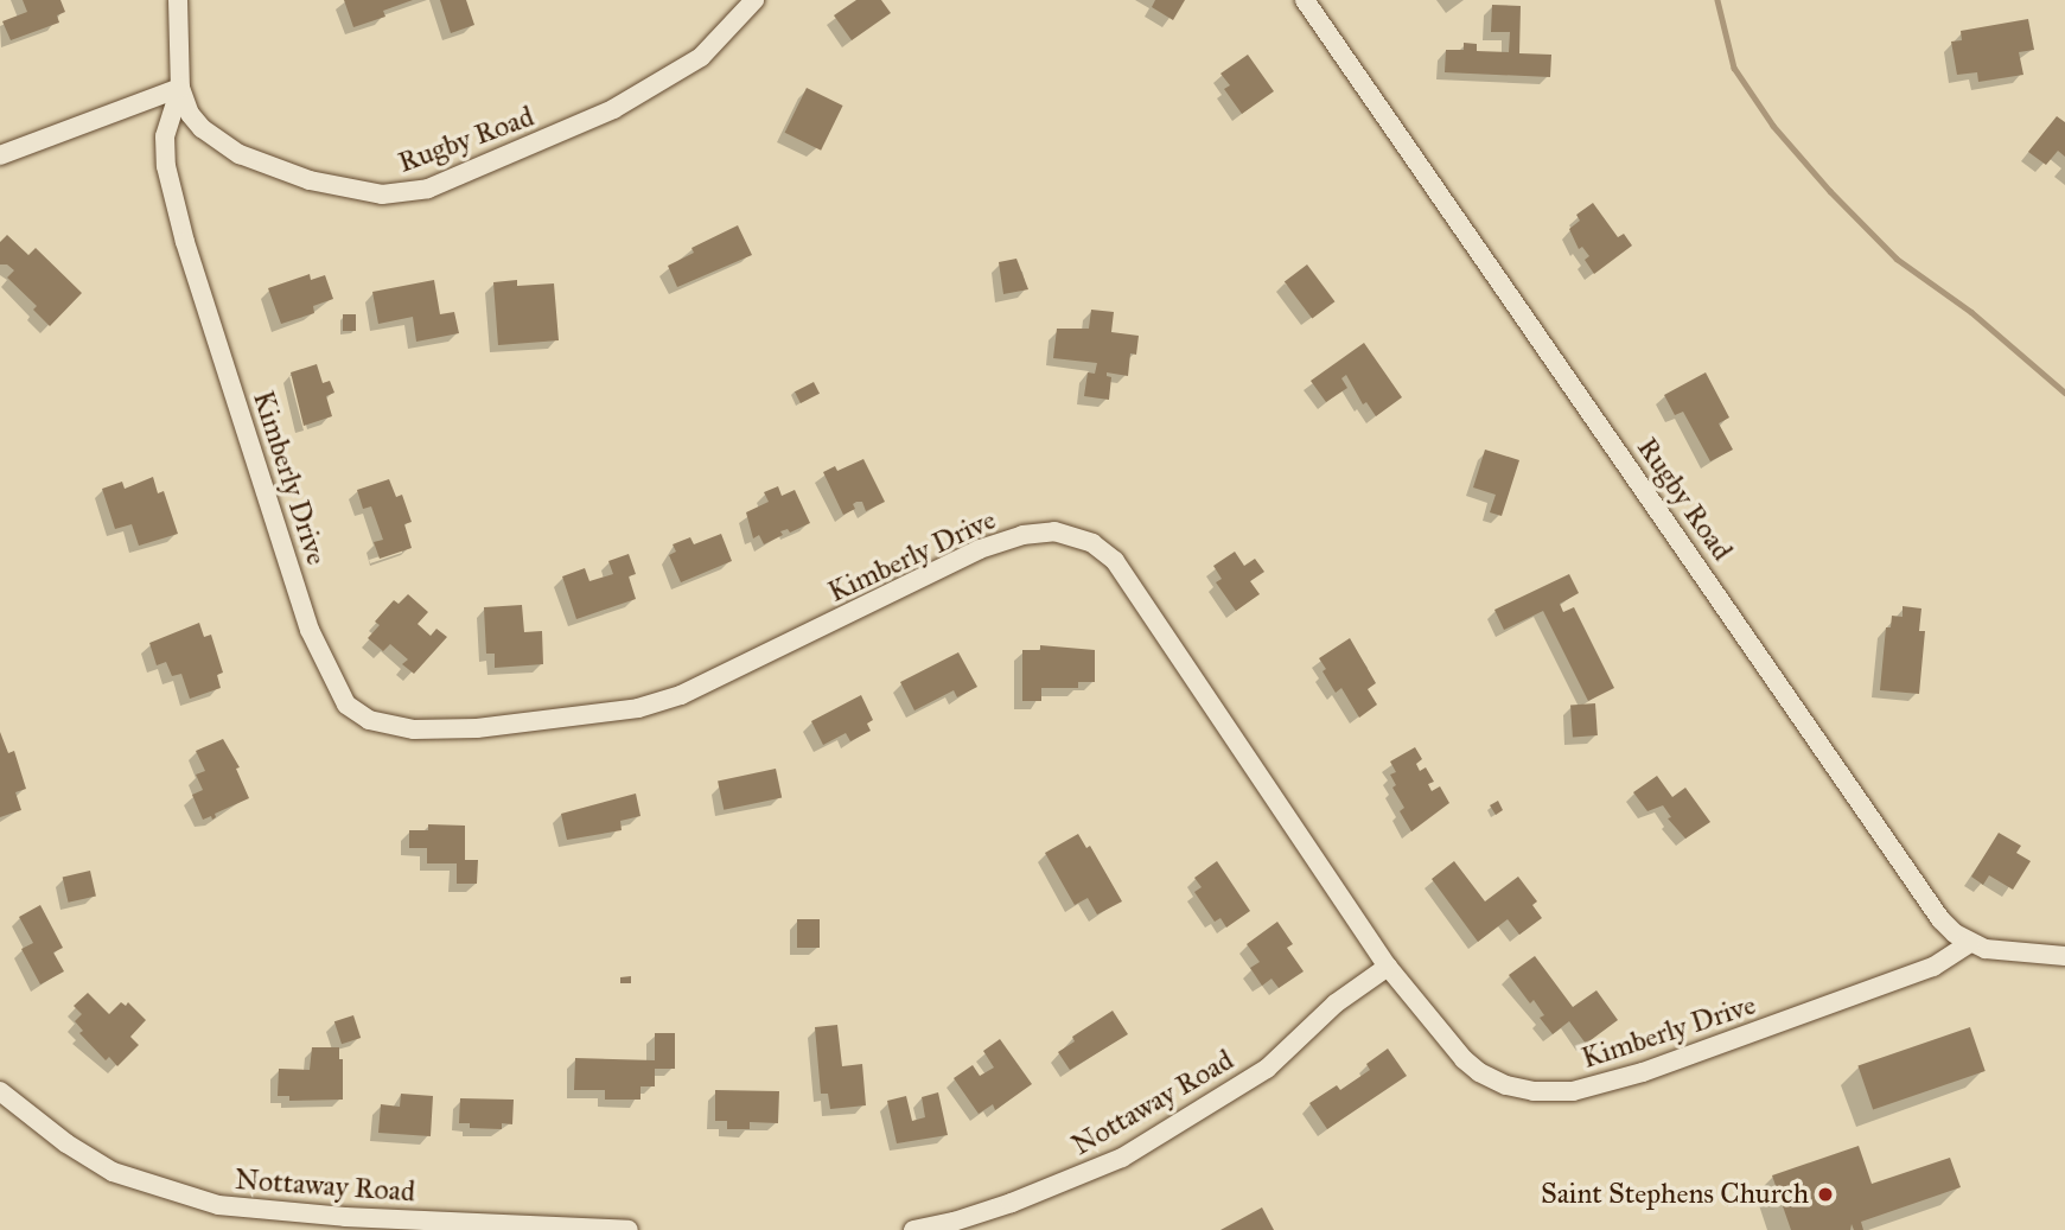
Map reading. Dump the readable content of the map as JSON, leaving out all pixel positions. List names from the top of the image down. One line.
{"streets":{"street":["Rugby Road","Kimberly Drive","Nottaway Road"]},"crossings":[["Rugby Road","Kimberly Drive"],["Kimberly Drive","Nottaway Road"]],"places":["Saint Stephens Church"]}
